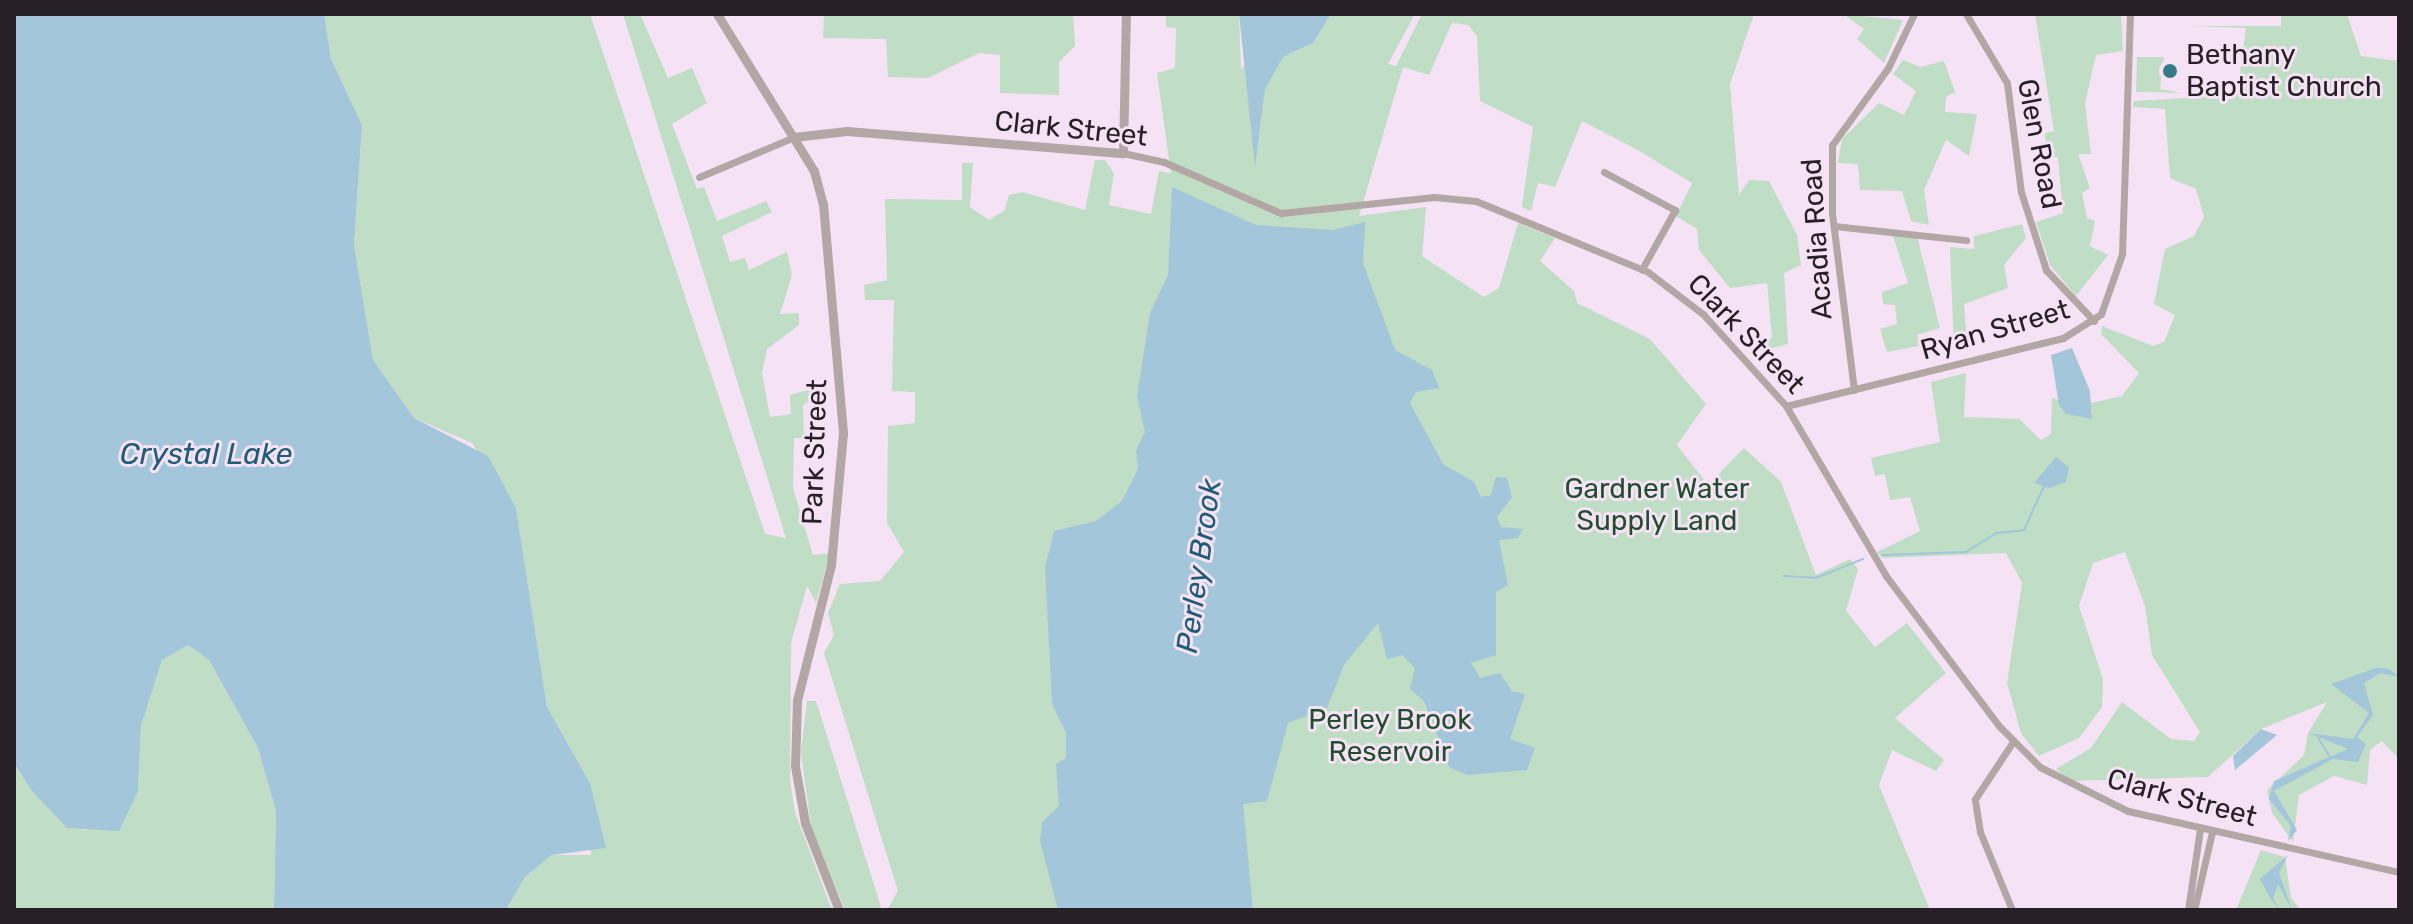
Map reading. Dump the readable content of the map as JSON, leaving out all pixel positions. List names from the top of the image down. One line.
{"streets":{"street":["Clark Street","Glen Road","Acadia Road","Ryan Street","Park Street"]},"crossings":[["Clark Street","Ryan Street"],["Clark Street","Park Street"],["Glen Road","Ryan Street"],["Acadia Road","Ryan Street"]],"water":["Crystal Lake","Perley Brook"],"parks":["Gardner Water Supply Land","Perley Brook Reservoir"],"places":["Bethany Baptist Church"]}
